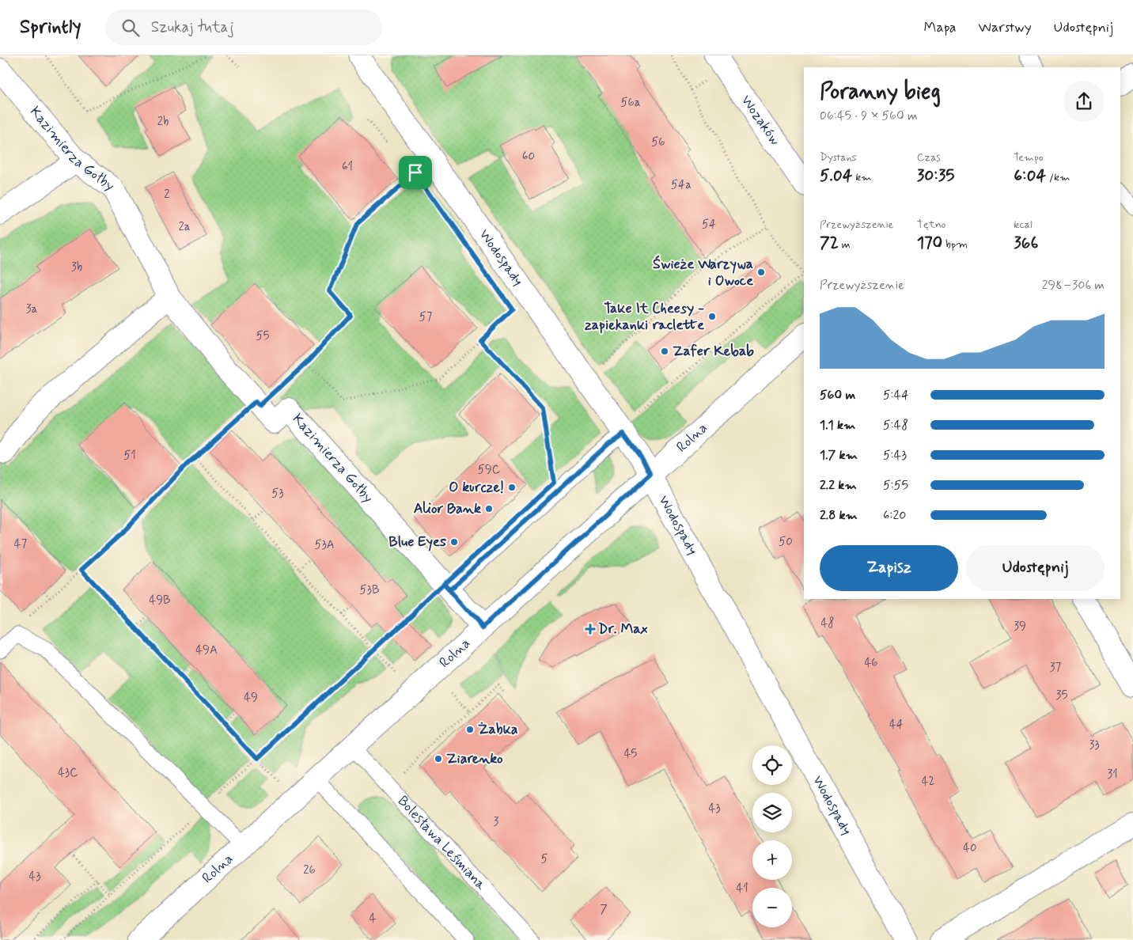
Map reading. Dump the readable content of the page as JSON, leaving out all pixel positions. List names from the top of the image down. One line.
{"streets":{"street":["Wozaków","Kazimierza Gołby","Wodospady","Rolna"],"lane":["Bolesława Leśmiana"]},"crossings":[["Kazimierza Gołby","Rolna"],["Wodospady","Rolna"],["Rolna","Bolesława Leśmiana"]],"places":{"other":["Świeże Warzywa i Owoce","Take It Cheesy - zapiekanki raclette","Zafer Kebab","O kurcze!","Alior Bank","Blue Eyes","Żabka","Ziarenko"],"health":["Dr. Max"]},"house_numbers":["56a","2b","56","60","61","54a","2","54","2a","3b","3a","57","55","51","59C","53","50","47","53A","53B","49B","48","39","49A","46","37","35","49","44","33","45","43C","31","42","43","3","40","5","26","43","41","7","4"],"page":{"header":"Sprintly","search":"Szukaj tutaj","nav":["Mapa","Warstwy","Udostępnij"],"heading":["Poranny bieg","06:45 · 9 × 560 m"],"stats":[["Dystans","5.04 km"],["Czas","30:35"],["Tempo","6:04 /km"],["Przewyższenie","72 m"],["Tętno","170 bpm"],["kcal","366"]],"chart":["Przewyższenie","298–306 m"],"list":[{"name":"560 m","note":"5:44"},{"name":"1.1 km","note":"5:48"},{"name":"1.7 km","note":"5:43"},{"name":"2.2 km","note":"5:55"},{"name":"2.8 km","note":"6:20"}],"buttons":["Zapisz","Udostępnij"],"map_buttons":["+","−"]}}
